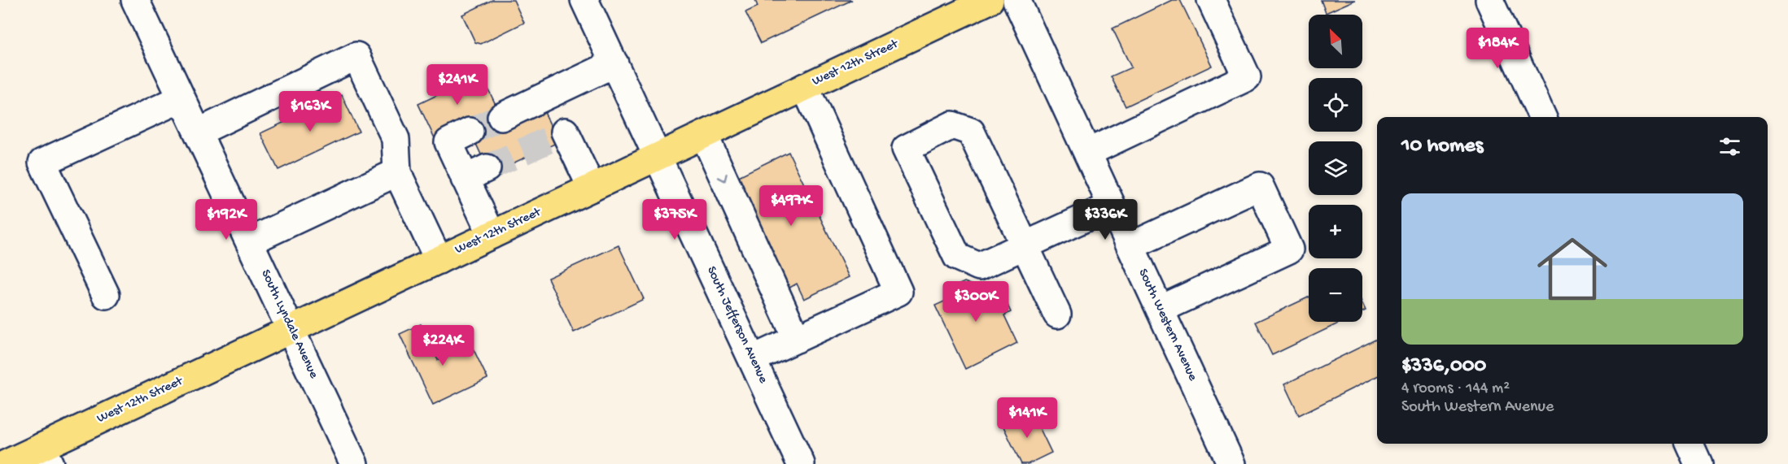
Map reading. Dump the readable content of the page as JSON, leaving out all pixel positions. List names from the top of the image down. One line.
{"streets":{"main road":["West 12th Street"],"street":["South Lyndale Avenue","South Jefferson Avenue","South Western Avenue"]},"crossings":[["West 12th Street","South Lyndale Avenue"],["West 12th Street","South Jefferson Avenue"]],"north":"top left","page":{"map_buttons":["+","−"],"price":["$184K","$241K","$163K","$497K","$192K","$375K","$336K","$300K","$224K","$141K"],"heading":"10 homes","list":[{"name":"$336,000","note":"4 rooms · 144 m² · South Western Avenue"}]}}
